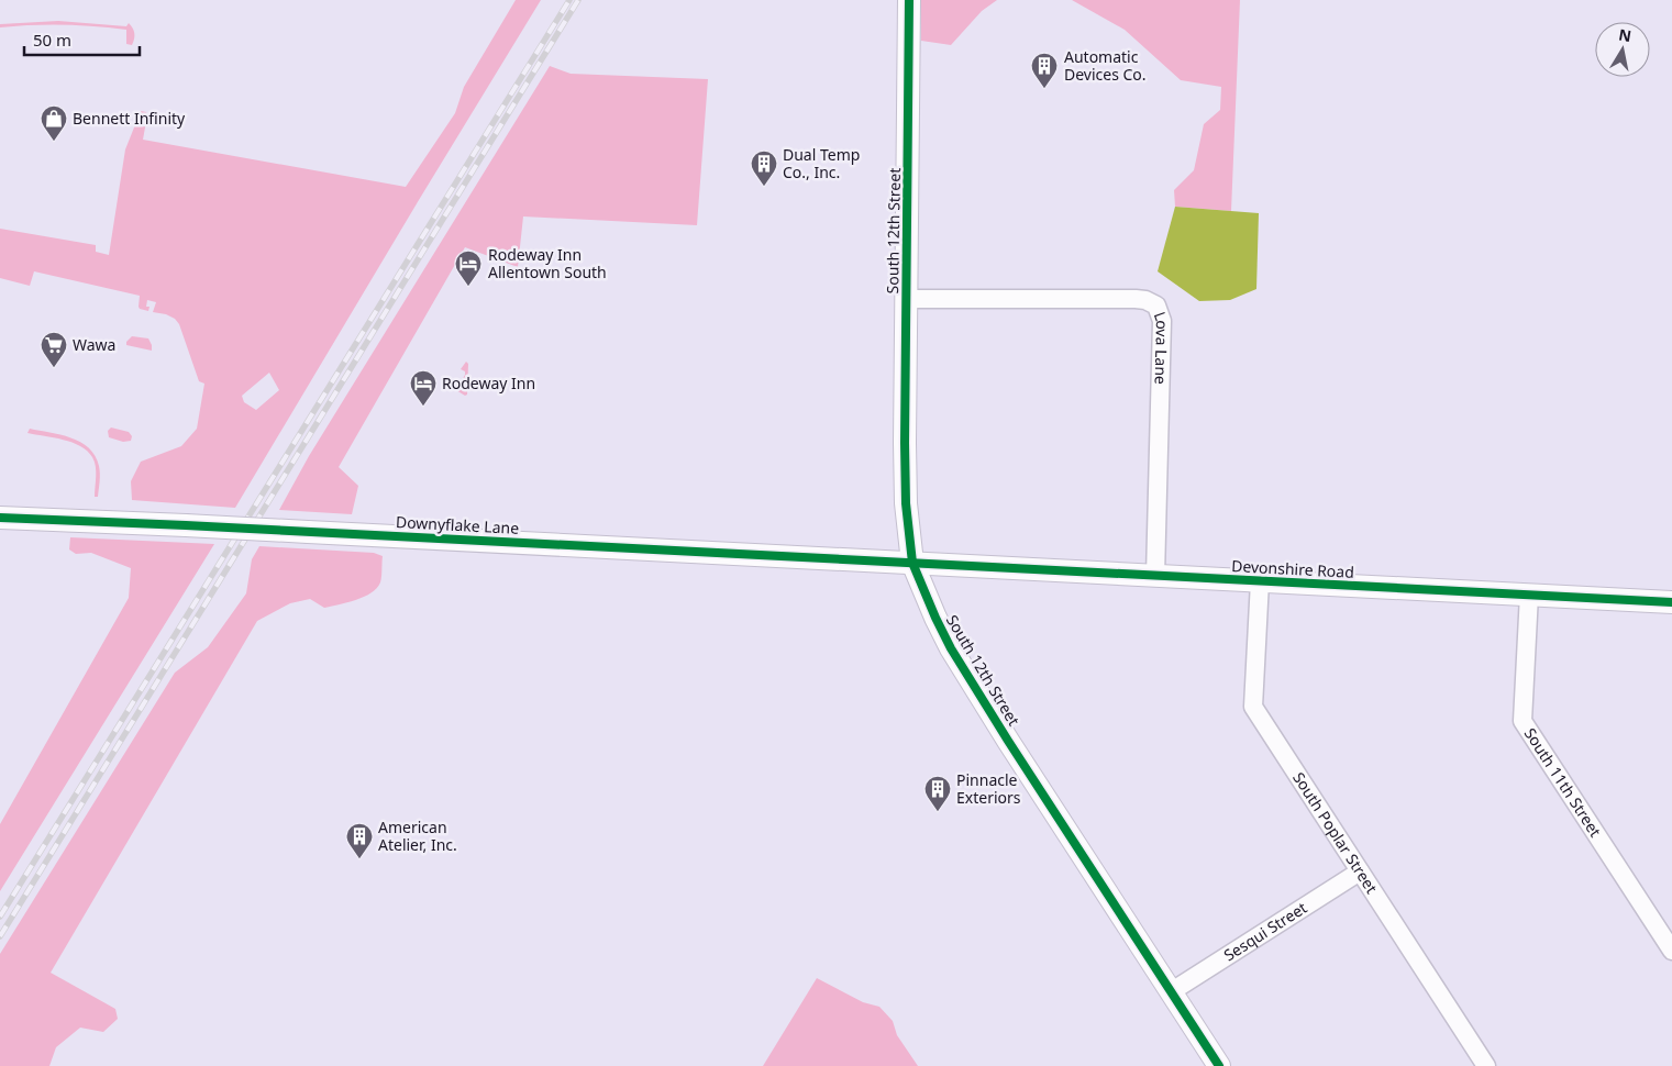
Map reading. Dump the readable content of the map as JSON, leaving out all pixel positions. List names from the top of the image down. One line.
{"streets":{"street":["South 12th Street","Lova Lane","Downyflake Lane","Devonshire Road","South 11th Street","South Poplar Street","Sesqui Street"]},"crossings":[["South 12th Street","Lova Lane"],["South 12th Street","Downyflake Lane"],["South 12th Street","Devonshire Road"],["South 12th Street","Sesqui Street"],["Lova Lane","Devonshire Road"],["Downyflake Lane","Devonshire Road"],["Devonshire Road","South 11th Street"],["Devonshire Road","South Poplar Street"],["South Poplar Street","Sesqui Street"]],"places":{"building":["Automatic Devices Co.","Dual Temp Co., Inc.","Pinnacle Exteriors","American Atelier, Inc."],"shop":["Bennett Infinity"],"hotel":["Rodeway Inn Allentown South","Rodeway Inn"],"supermarket":["Wawa"]},"scale_bar":"50 m","north":"top"}
